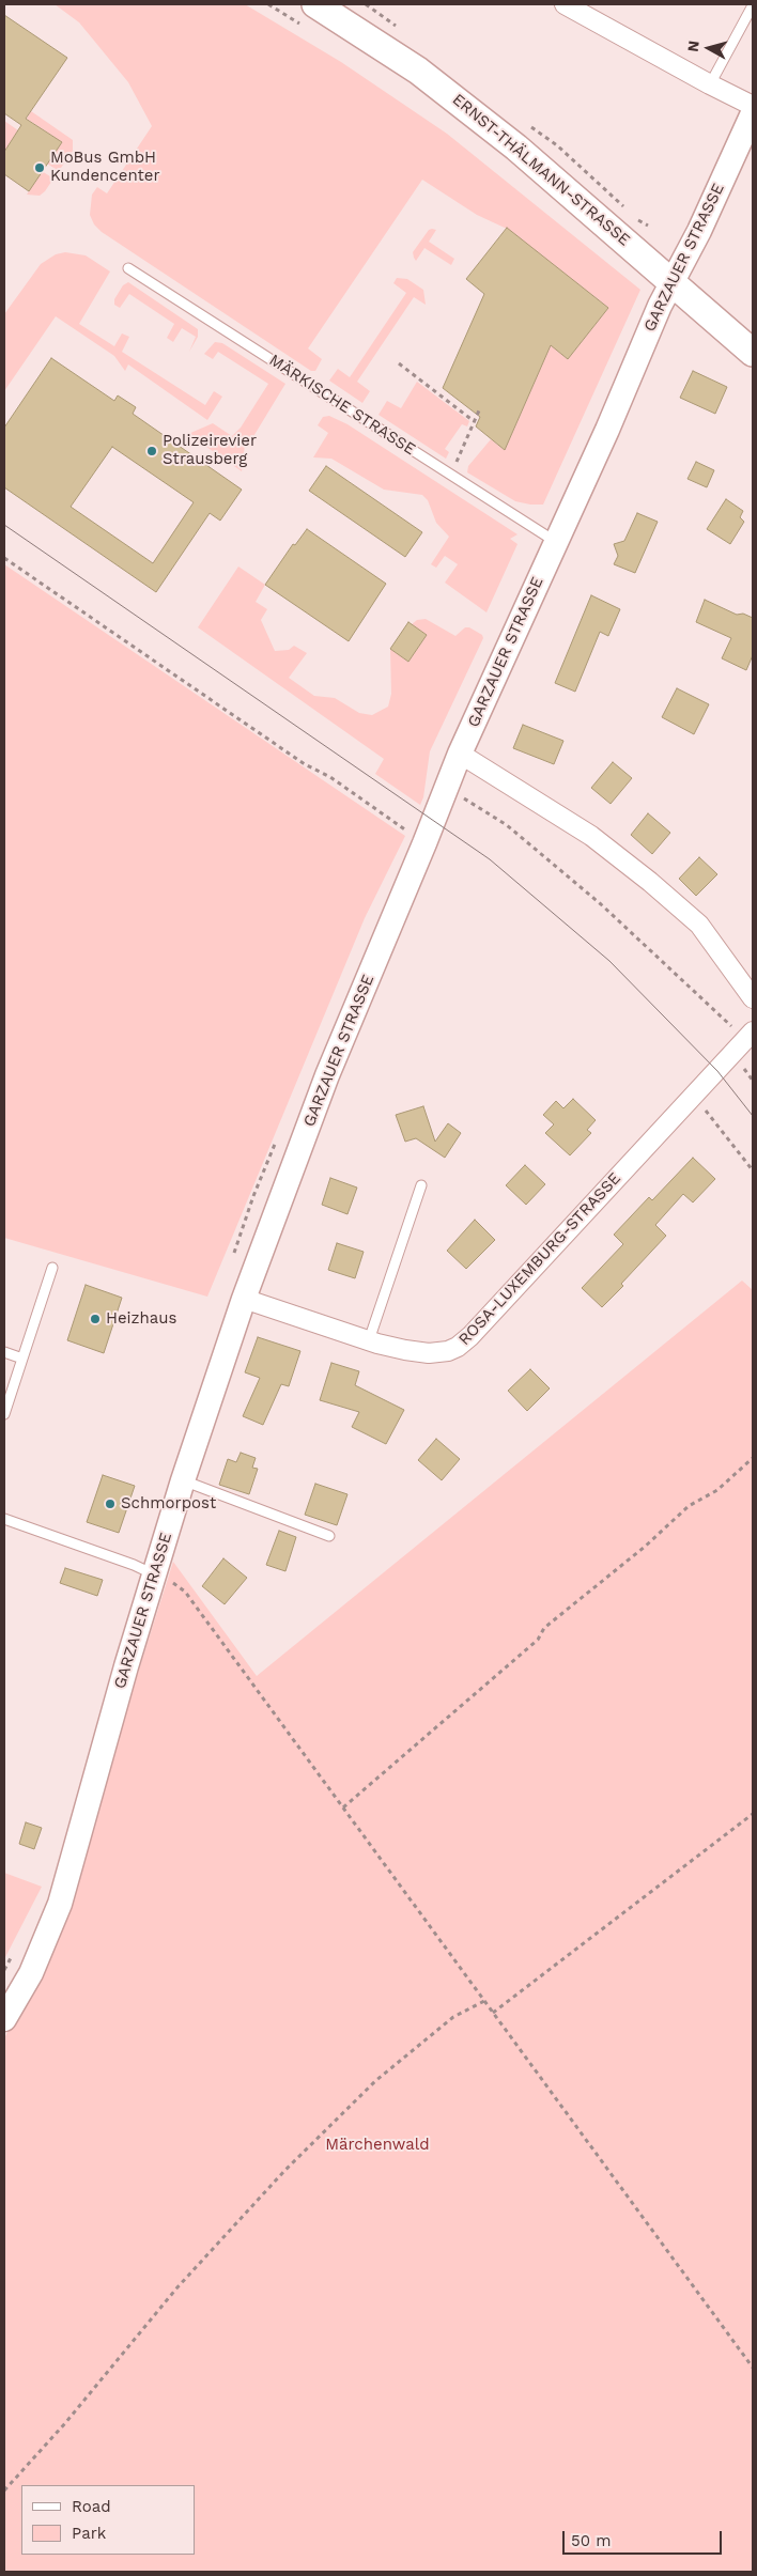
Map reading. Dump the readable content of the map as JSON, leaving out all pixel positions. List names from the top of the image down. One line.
{"streets":{"main road":["ERNST-THÄLMANN-STRASSE"],"street":["GARZAUER STRASSE","ROSA-LUXEMBURG-STRASSE"],"lane":["MÄRKISCHE STRASSE"]},"crossings":[["ERNST-THÄLMANN-STRASSE","GARZAUER STRASSE"],["GARZAUER STRASSE","MÄRKISCHE STRASSE"],["GARZAUER STRASSE","ROSA-LUXEMBURG-STRASSE"]],"parks":["Märchenwald"],"places":["MoBus GmbH Kundencenter","Polizeirevier Strausberg","Heizhaus","Schmorpost"],"legend":["Road","Park"],"scale_bar":"50 m","north":"left"}
